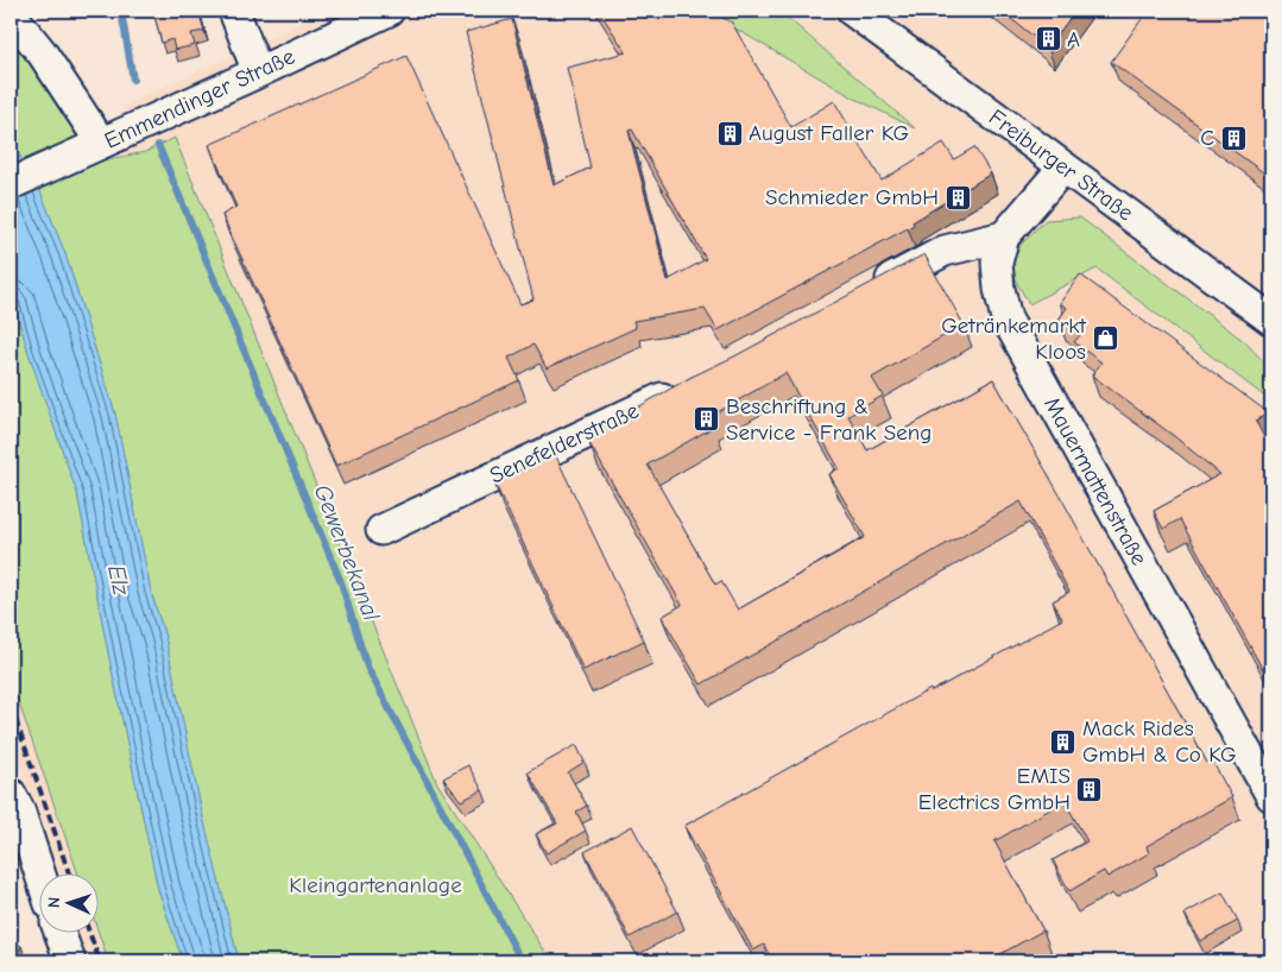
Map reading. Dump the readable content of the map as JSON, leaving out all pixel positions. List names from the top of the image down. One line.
{"streets":{"street":["Emmendinger Straße","Freiburger Straße","Senefelderstraße","Mauermattenstraße"]},"crossings":[["Freiburger Straße","Mauermattenstraße"]],"water":["Gewerbekanal","Elz"],"parks":["Kleingartenanlage"],"places":{"building":["A","August Faller KG","C","Schmieder GmbH","Beschriftung & Service - Frank Seng","Mack Rides GmbH & Co KG","EMIS Electrics GmbH"],"shop":["Getränkemarkt Kloos"]},"north":"left"}
